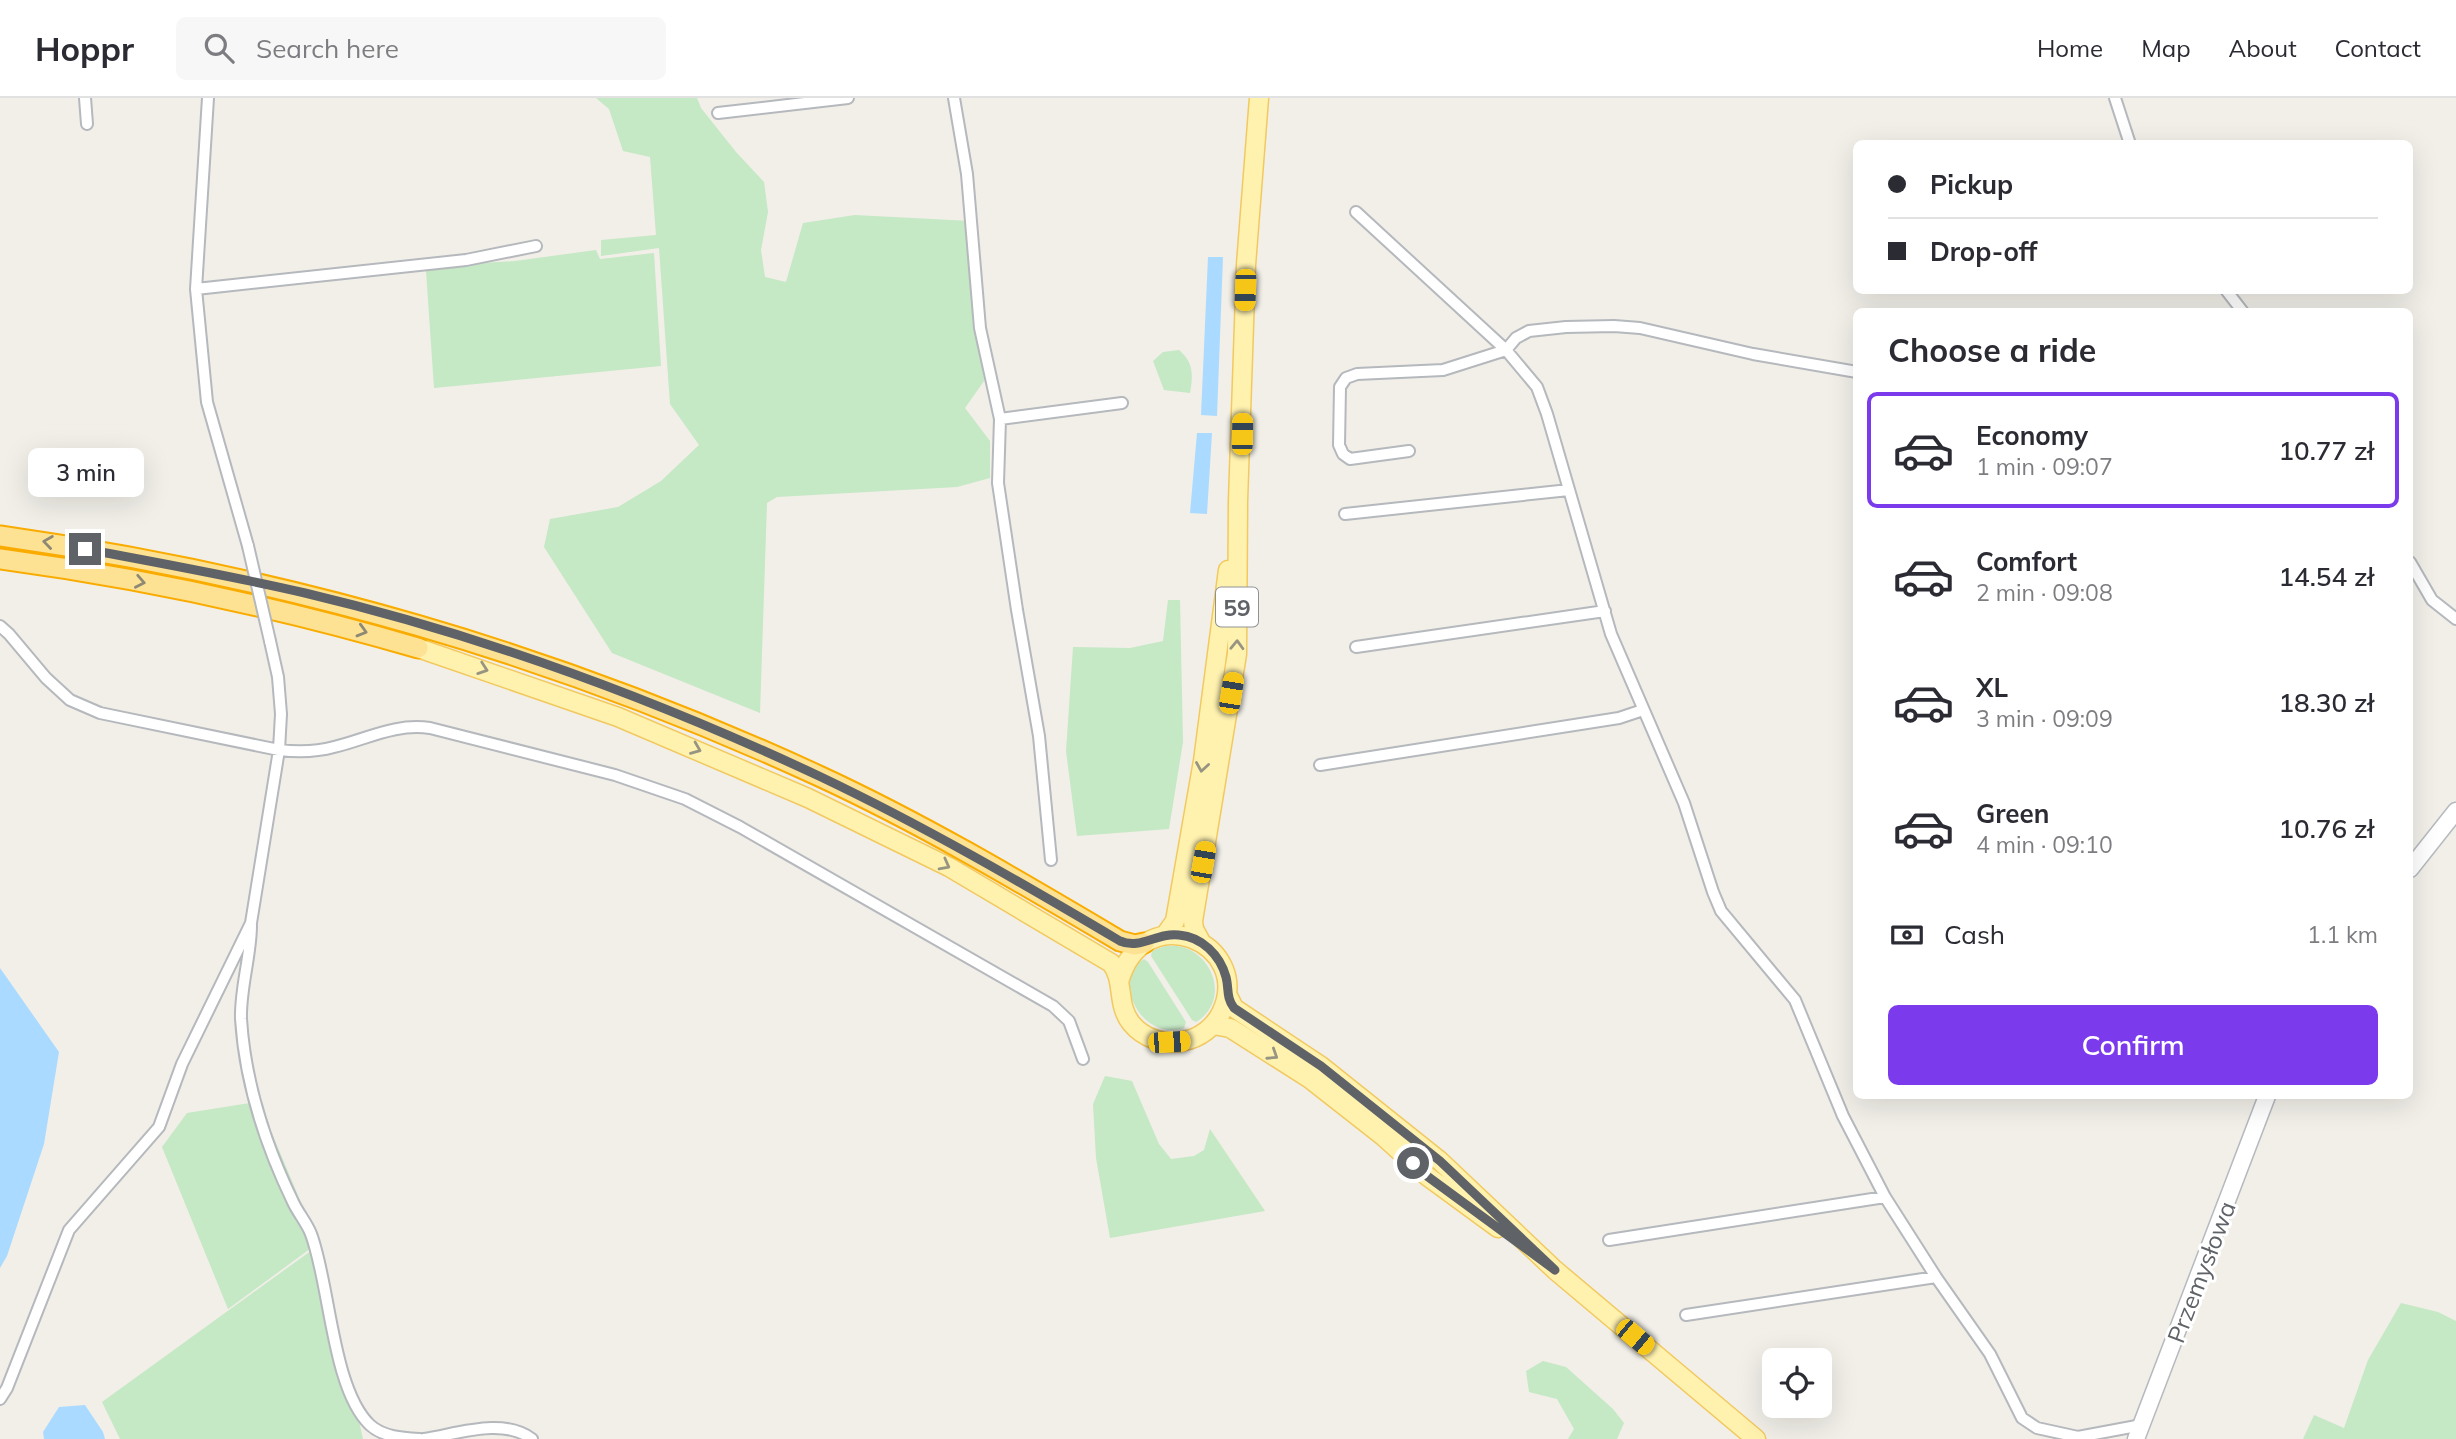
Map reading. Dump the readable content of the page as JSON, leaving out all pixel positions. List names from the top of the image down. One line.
{"streets":{"main road":["59"],"street":["Przemysłowa"]},"page":{"header":"Hoppr","search":"Search here","nav":["Home","Map","About","Contact"],"banner":["Pickup","Drop-off"],"heading":"Choose a ride","list":[{"name":"Economy","note":"1 min · 09:07","value":"10.77 zł"},{"name":"Comfort","note":"2 min · 09:08","value":"14.54 zł"},{"name":"XL","note":"3 min · 09:09","value":"18.30 zł"},{"name":"Green","note":"4 min · 09:10","value":"10.76 zł"}],"bubble":"3 min","pay":["Cash","1.1 km"],"buttons":"Confirm"}}
